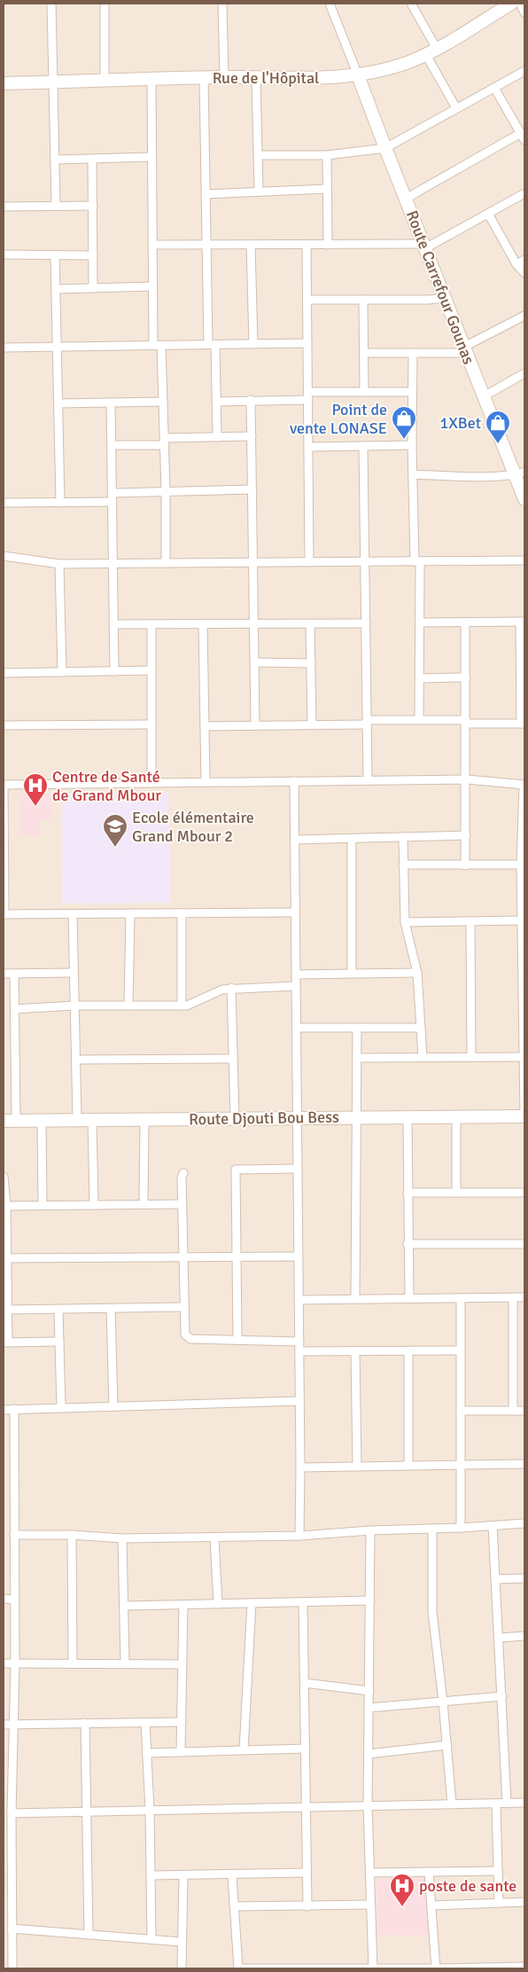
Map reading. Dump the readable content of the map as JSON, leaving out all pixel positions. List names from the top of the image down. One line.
{"streets":{"main road":["Rue de l'Hôpital","Route Carrefour Gounas","Route Djouti Bou Bess"]},"crossings":[["Rue de l'Hôpital","Route Carrefour Gounas"]],"places":{"shop":["Point de vente LONASE","1XBet"],"hospital":["Centre de Santé de Grand Mbour","poste de sante"],"school or university":["Ecole élémentaire Grand Mbour 2"]}}
